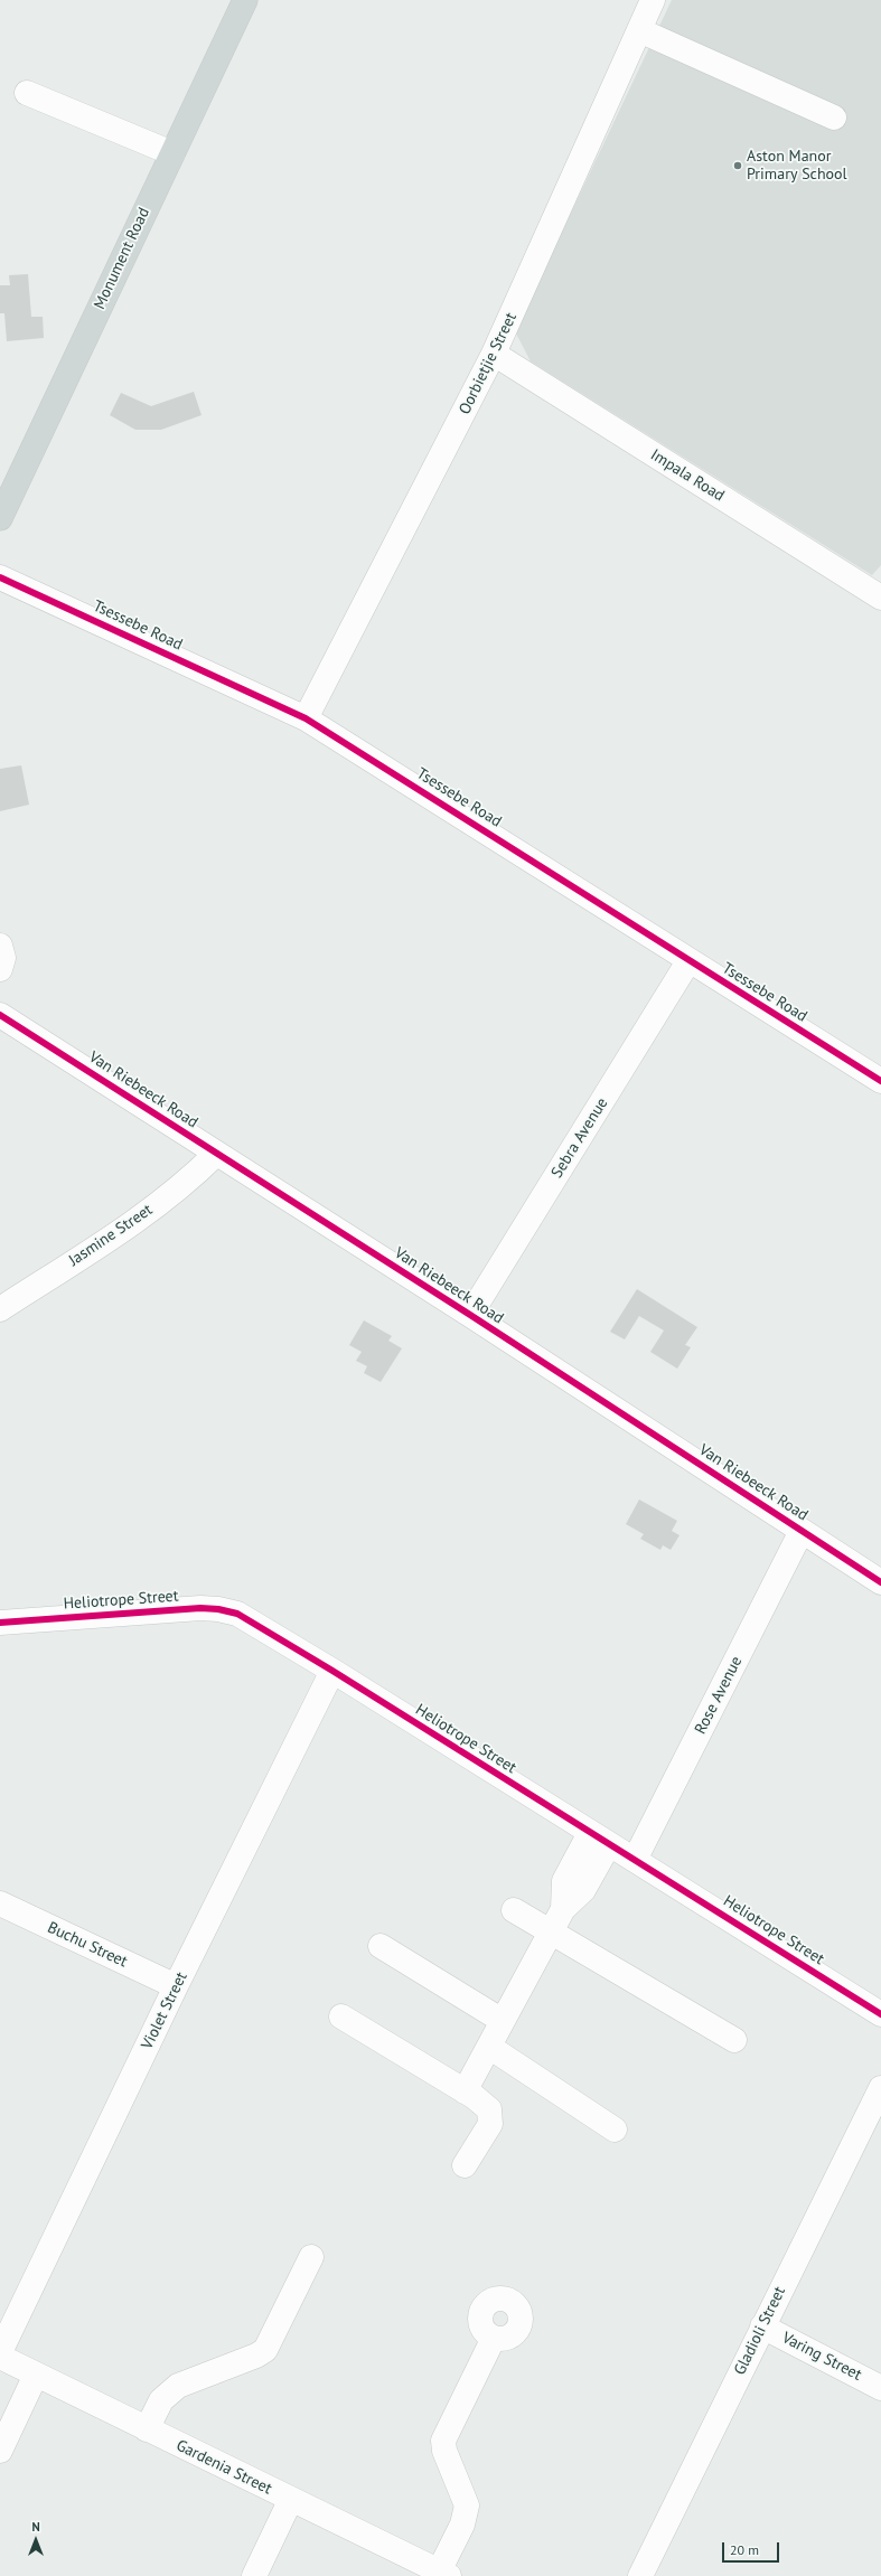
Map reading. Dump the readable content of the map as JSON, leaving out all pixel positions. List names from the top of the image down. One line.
{"streets":{"main road":["Monument Road"],"street":["Oorbietjie Street","Impala Road","Tsessebe Road","Van Riebeeck Road","Sebra Avenue","Jasmine Street","Heliotrope Street","Rose Avenue","Buchu Street","Violet Street","Gladioli Street","Varing Street","Gardenia Street"]},"crossings":[["Oorbietjie Street","Impala Road"],["Oorbietjie Street","Tsessebe Road"],["Tsessebe Road","Sebra Avenue"],["Van Riebeeck Road","Sebra Avenue"],["Van Riebeeck Road","Jasmine Street"],["Van Riebeeck Road","Rose Avenue"],["Heliotrope Street","Rose Avenue"],["Heliotrope Street","Violet Street"],["Buchu Street","Violet Street"],["Gladioli Street","Varing Street"]],"places":["Aston Manor Primary School"],"scale_bar":"20 m","north":"top"}
